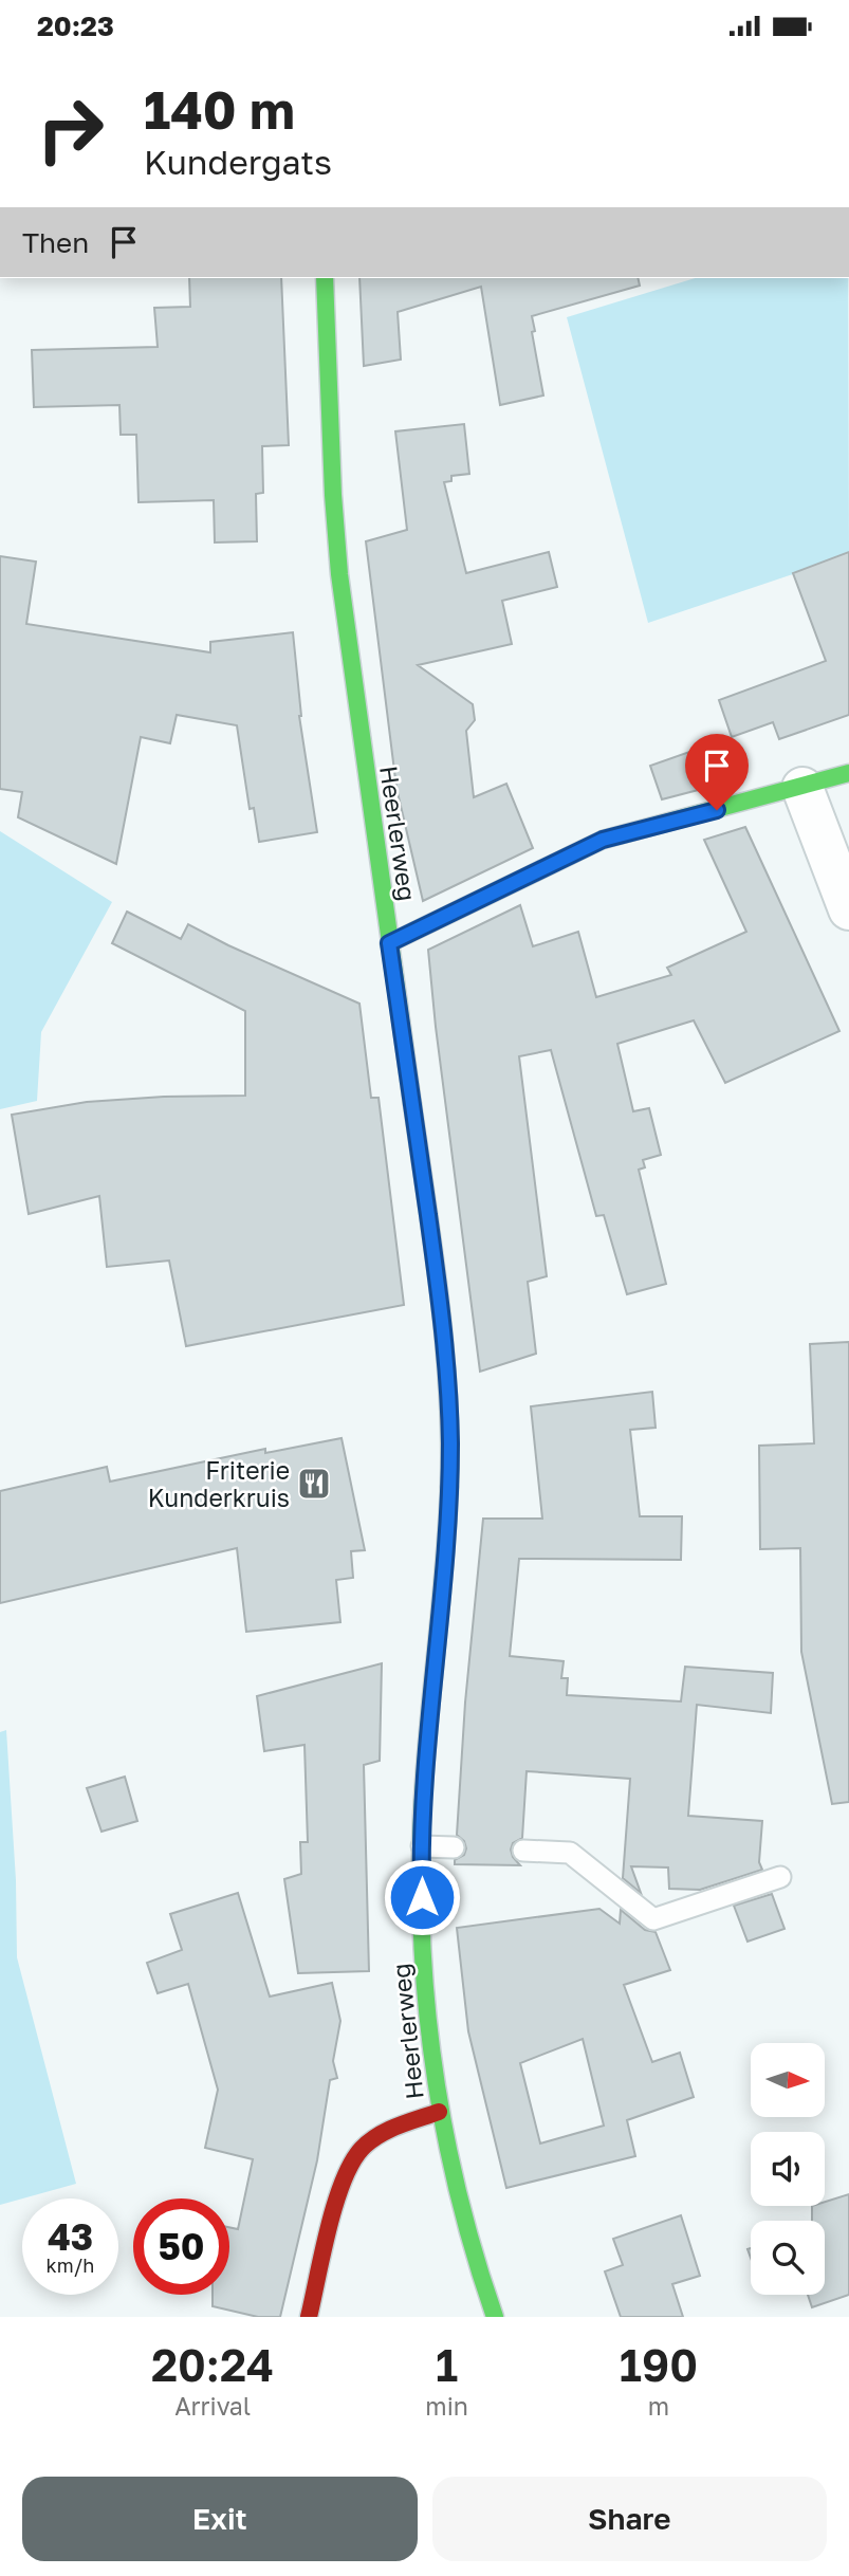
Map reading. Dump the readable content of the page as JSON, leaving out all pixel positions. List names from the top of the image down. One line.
{"streets":{"main road":["Heerlerweg"]},"places":{"restaurant":["Friterie Kunderkruis"]},"north":"right","page":{"status":"20:23","turn":["140 m","Kundergats"],"then":"Then","speed":"43 km/h","limit":"50","eta":["20:24","Arrival","1","min","190","m"],"buttons":["Exit","Share"]}}
